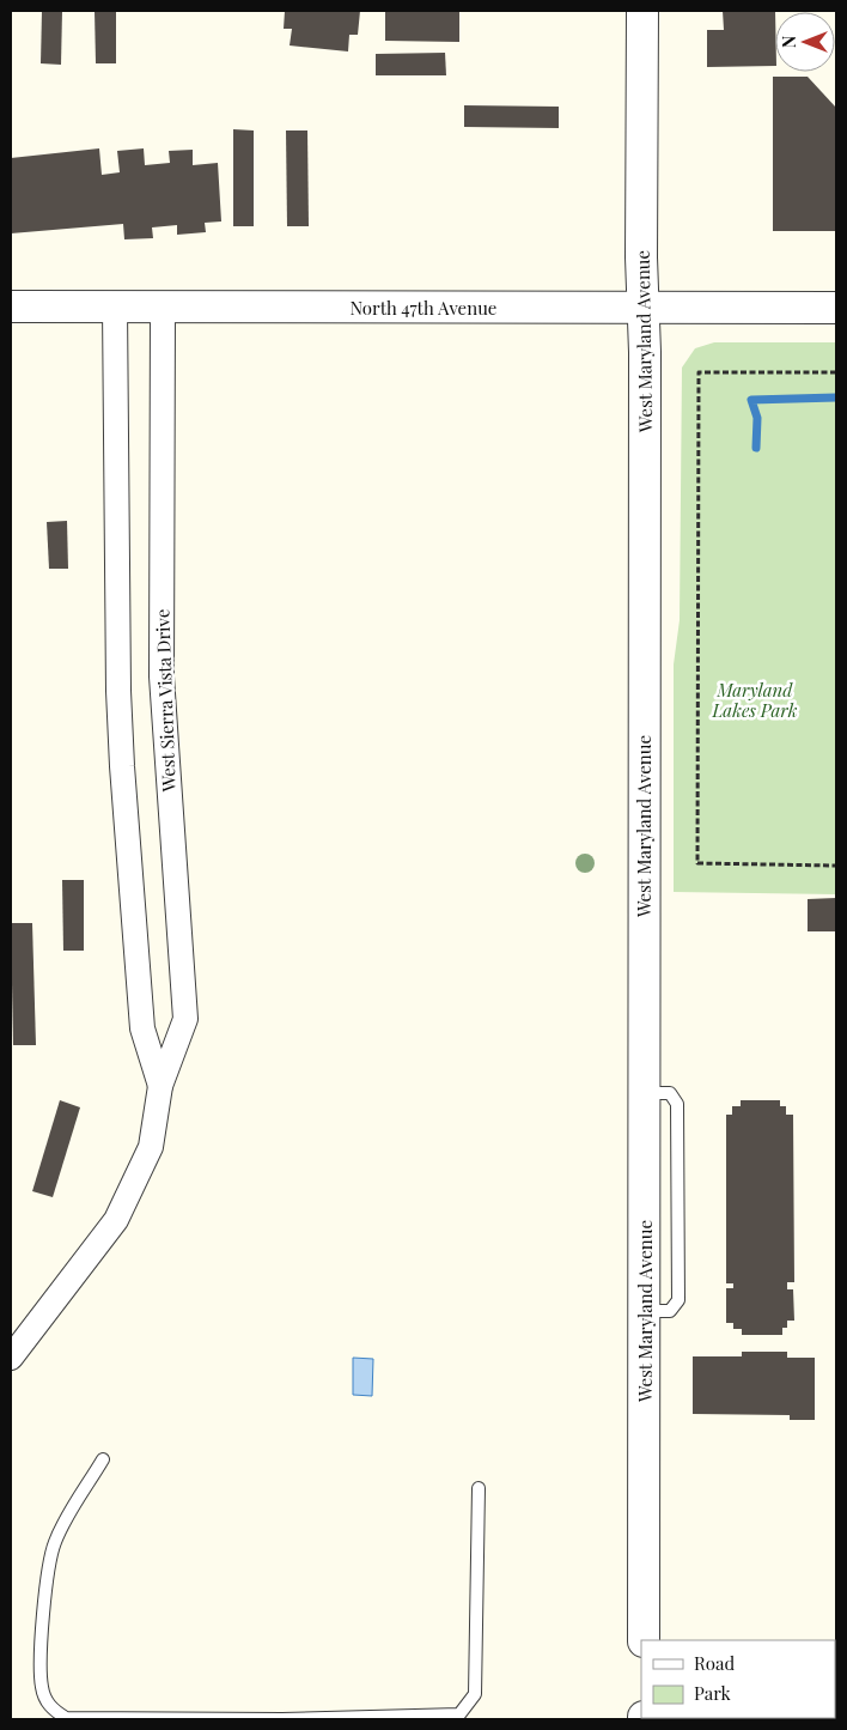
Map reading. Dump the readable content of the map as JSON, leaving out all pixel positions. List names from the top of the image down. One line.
{"streets":{"street":["North 47th Avenue","West Maryland Avenue","West Sierra Vista Drive"]},"crossings":[["North 47th Avenue","West Maryland Avenue"],["North 47th Avenue","West Sierra Vista Drive"]],"parks":["Maryland Lakes Park"],"legend":["Road","Park"],"north":"left"}
